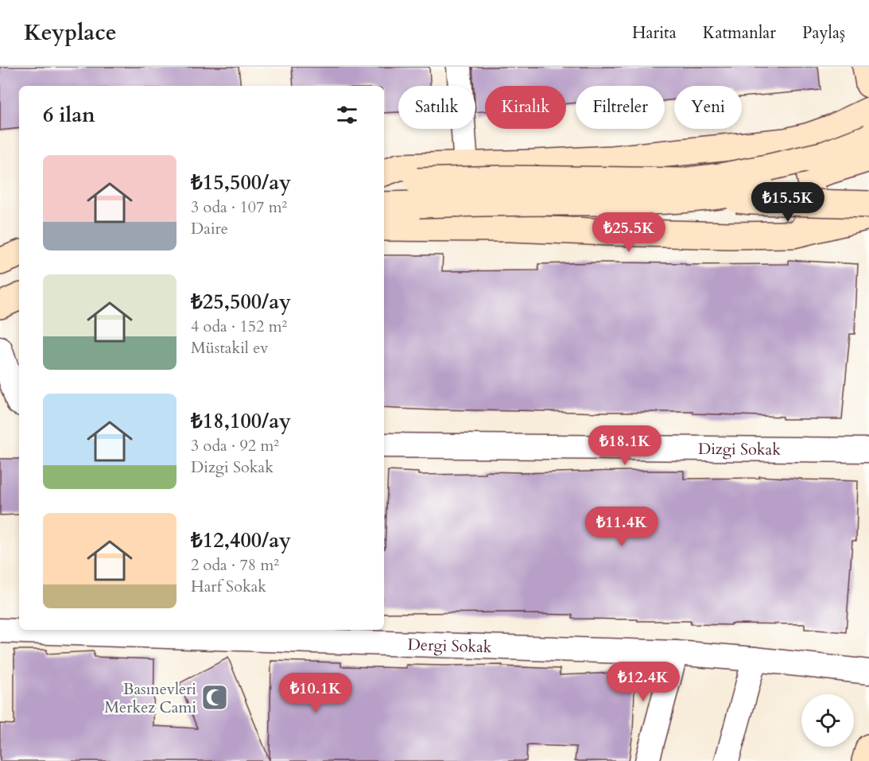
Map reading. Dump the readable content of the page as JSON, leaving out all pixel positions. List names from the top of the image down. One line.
{"streets":{"street":["Dizgi Sokak","Dergi Sokak"]},"places":{"mosque":["Basınevleri Merkez Cami"]},"page":{"header":"Keyplace","nav":["Harita","Katmanlar","Paylaş"],"chip":["Satılık","Kiralık","Filtreler","Yeni"],"heading":"6 ilan","list":[{"name":"₺15,500/ay","note":"3 oda · 107 m² · Daire"},{"name":"₺25,500/ay","note":"4 oda · 152 m² · Müstakil ev"},{"name":"₺18,100/ay","note":"3 oda · 92 m² · Dizgi Sokak"},{"name":"₺12,400/ay","note":"2 oda · 78 m² · Harf Sokak"}],"price":["₺15.5K","₺25.5K","₺18.1K","₺11.4K","₺12.4K","₺10.1K"]}}
